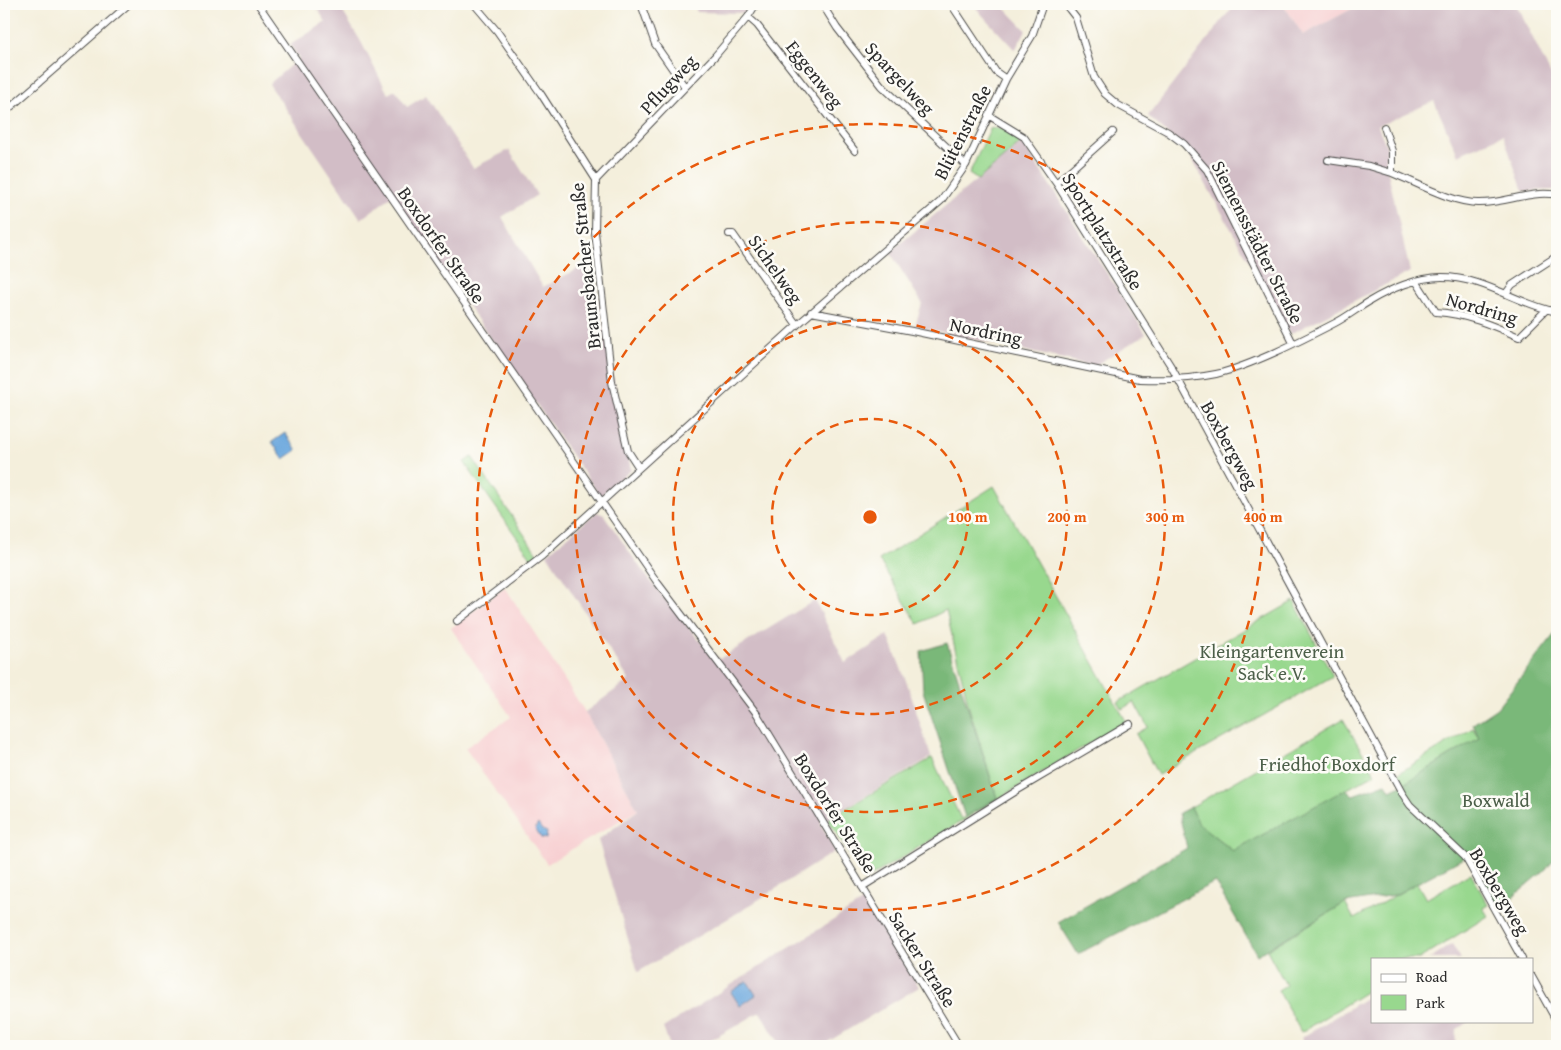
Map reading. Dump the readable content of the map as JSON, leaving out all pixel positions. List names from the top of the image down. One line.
{"streets":{"street":["Eggenweg","Spargelweg","Pflugweg","Blütenstraße","Sportplatzstraße","Siemensstädter Straße","Boxdorfer Straße","Braunsbacher Straße","Sichelweg","Nordring","Boxbergweg","Sacker Straße"]},"crossings":[["Eggenweg","Pflugweg"],["Spargelweg","Blütenstraße"],["Pflugweg","Braunsbacher Straße"],["Blütenstraße","Sportplatzstraße"],["Blütenstraße","Nordring"],["Sportplatzstraße","Nordring"],["Sportplatzstraße","Boxbergweg"],["Siemensstädter Straße","Nordring"],["Boxdorfer Straße","Sacker Straße"],["Nordring","Boxbergweg"]],"parks":["Kleingartenverein Sack e.V.","Friedhof Boxdorf","Boxwald"],"legend":["Road","Park"],"rings":["100 m","200 m","300 m","400 m"]}
